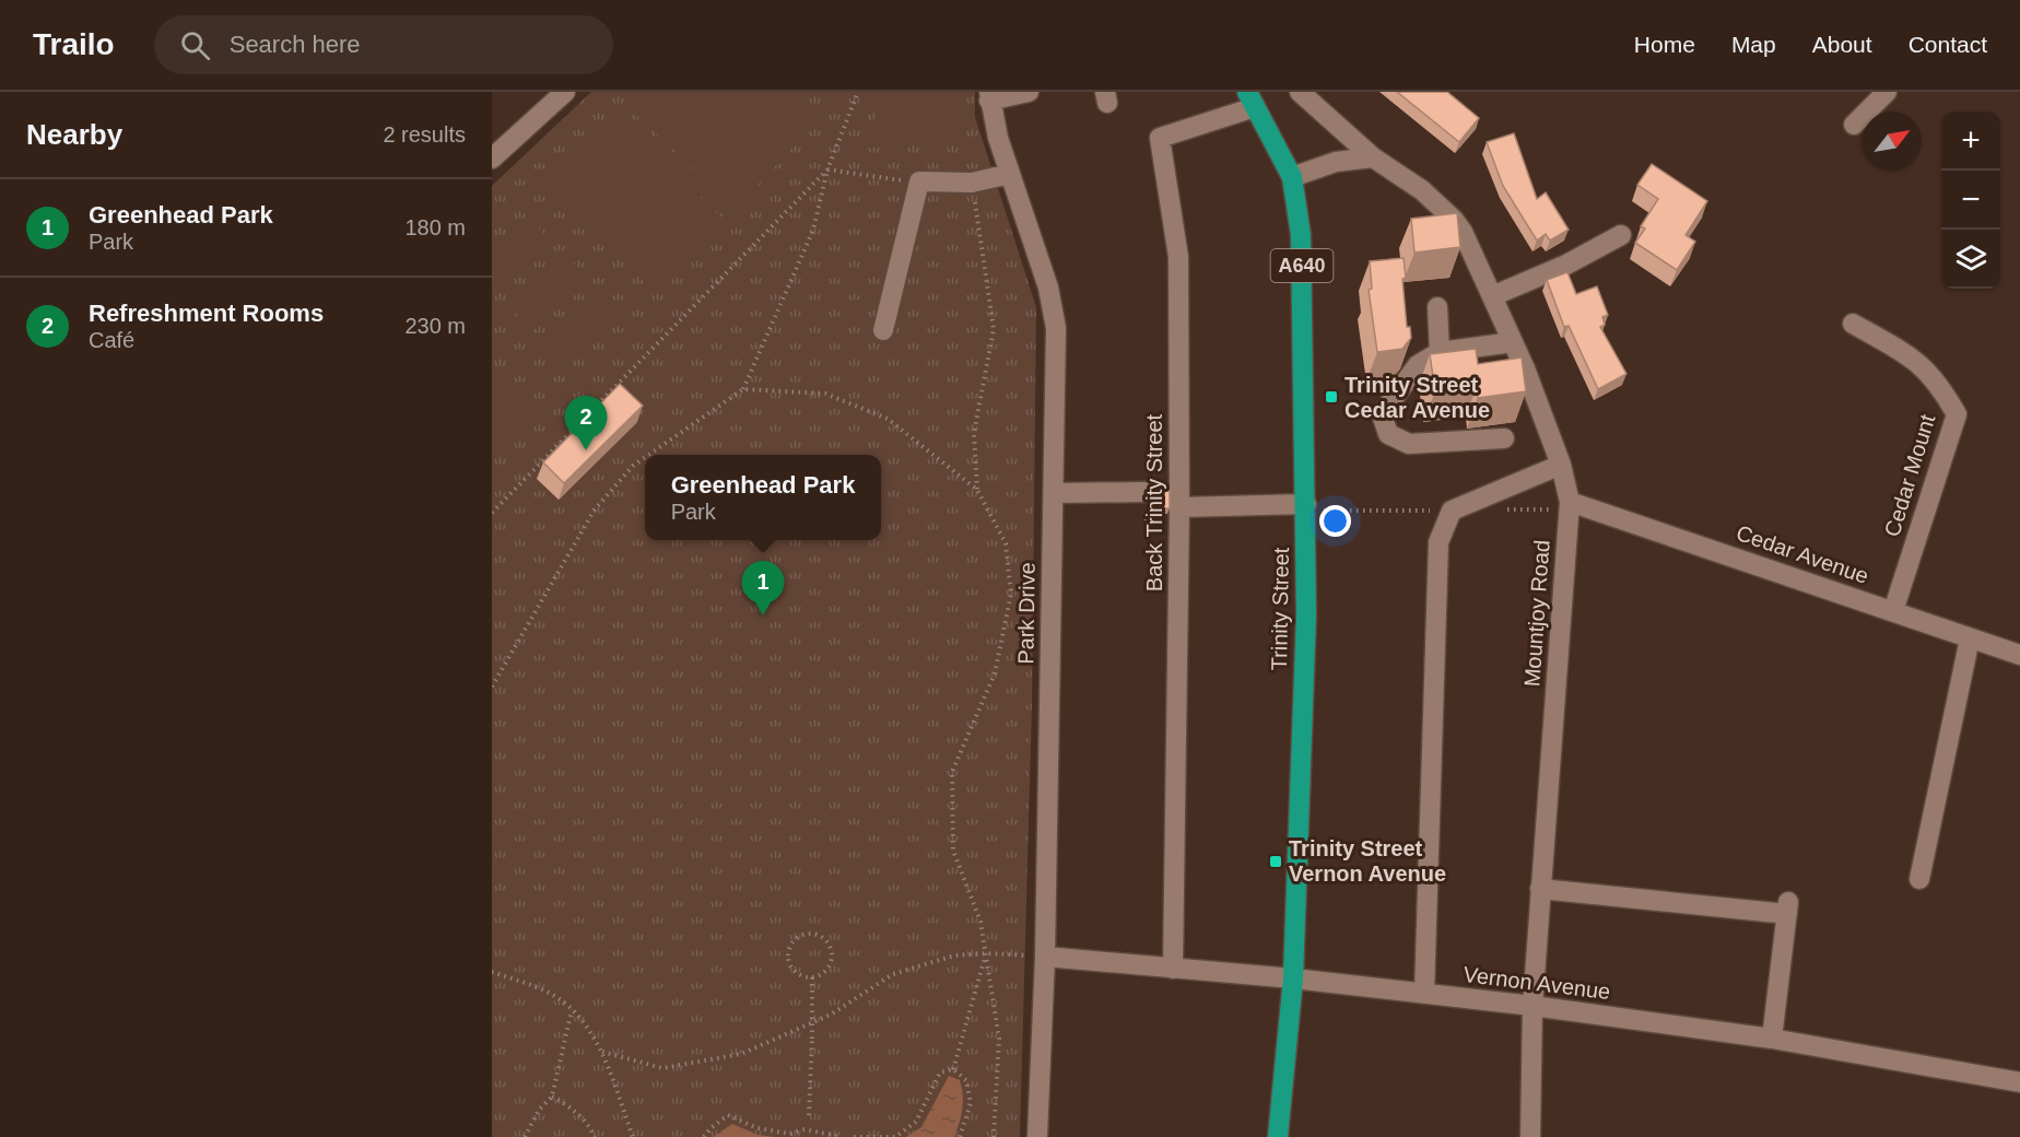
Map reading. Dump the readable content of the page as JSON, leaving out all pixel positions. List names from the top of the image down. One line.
{"streets":{"highway":["A640","Trinity Street"],"street":["Cedar Mount","Back Trinity Street","Cedar Avenue","Park Drive","Mountjoy Road","Vernon Avenue"]},"crossings":[["Cedar Mount","Cedar Avenue"],["Back Trinity Street","Trinity Street"],["Back Trinity Street","Vernon Avenue"],["Cedar Avenue","Mountjoy Road"],["Trinity Street","Vernon Avenue"],["Park Drive","Vernon Avenue"],["Mountjoy Road","Vernon Avenue"]],"places":{"transit":["Trinity Street Cedar Avenue","Trinity Street Vernon Avenue"]},"north":"top right","page":{"header":"Trailo","search":"Search here","nav":["Home","Map","About","Contact"],"heading":["Nearby","2 results"],"map_buttons":["+","−"],"list":[{"mark":"1","name":"Greenhead Park","note":"Park","value":"180 m"},{"mark":"2","name":"Refreshment Rooms","note":"Café","value":"230 m"}],"pins":["2","1"],"popup":["Greenhead Park","Park"]}}
